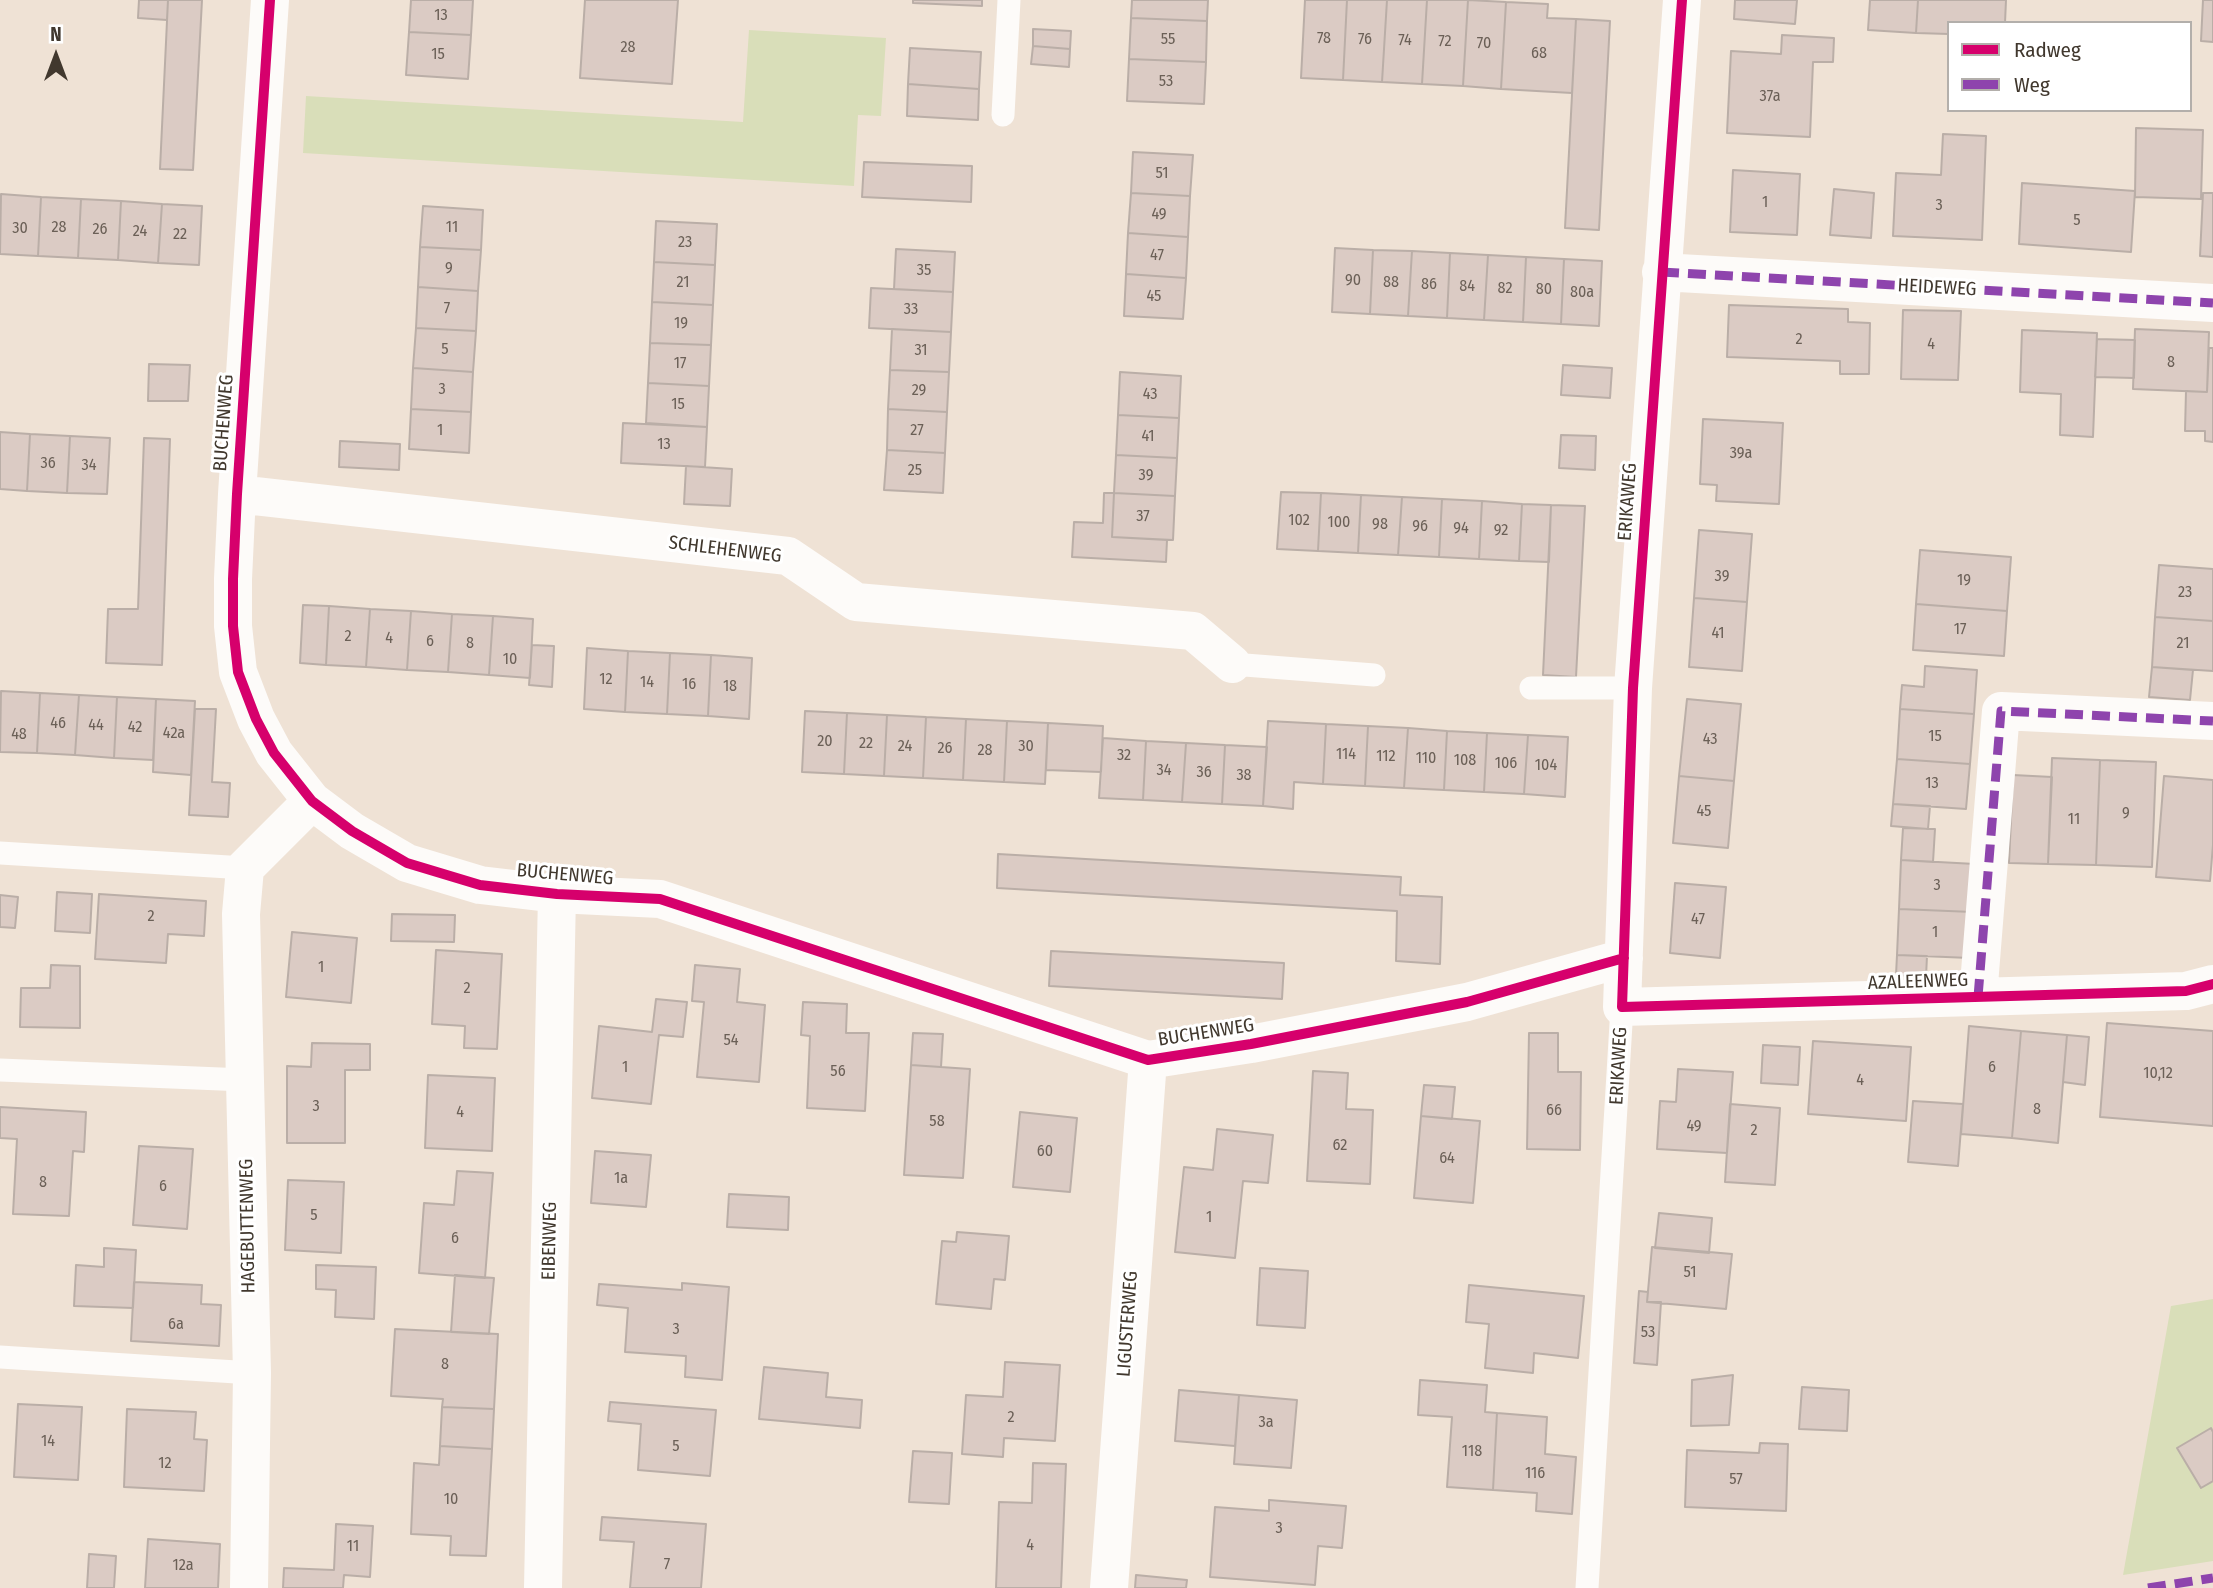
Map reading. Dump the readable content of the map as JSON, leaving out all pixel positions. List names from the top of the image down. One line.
{"streets":{"street":["HEIDEWEG","BUCHENWEG","ERIKAWEG","SCHLEHENWEG","AZALEENWEG","HAGEBUTTENWEG","EIBENWEG","LIGUSTERWEG"]},"crossings":[["HEIDEWEG","ERIKAWEG"],["BUCHENWEG","ERIKAWEG"],["BUCHENWEG","SCHLEHENWEG"],["BUCHENWEG","EIBENWEG"],["BUCHENWEG","LIGUSTERWEG"],["ERIKAWEG","AZALEENWEG"]],"house_numbers":["13","78","55","76","74","72","70","28","68","15","53","37a","51","1","3","49","5","28","11","30","26","24","22","23","47","9","35","90","21","88","86","84","82","80","80a","45","7","33","19","2","4","5","31","8","17","3","29","43","15","1","27","41","13","39a","36","34","25","39","37","102","100","98","96","94","92","39","19","23","17","41","2","4","6","8","21","10","12","14","16","18","46","44","42","42a","48","15","43","20","22","24","30","26","28","114","32","112","110","108","106","104","34","36","38","13","45","9","11","3","2","47","1","1","2","54","1","6","56","10,12","4","3","8","66","4","58","49","2","62","60","64","1a","8","6","5","1","6","51","6a","3","53","8","2","3a","14","5","118","12","116","57","10","3","4","11","7","12a"],"legend":["Radweg","Weg"],"north":"top"}
